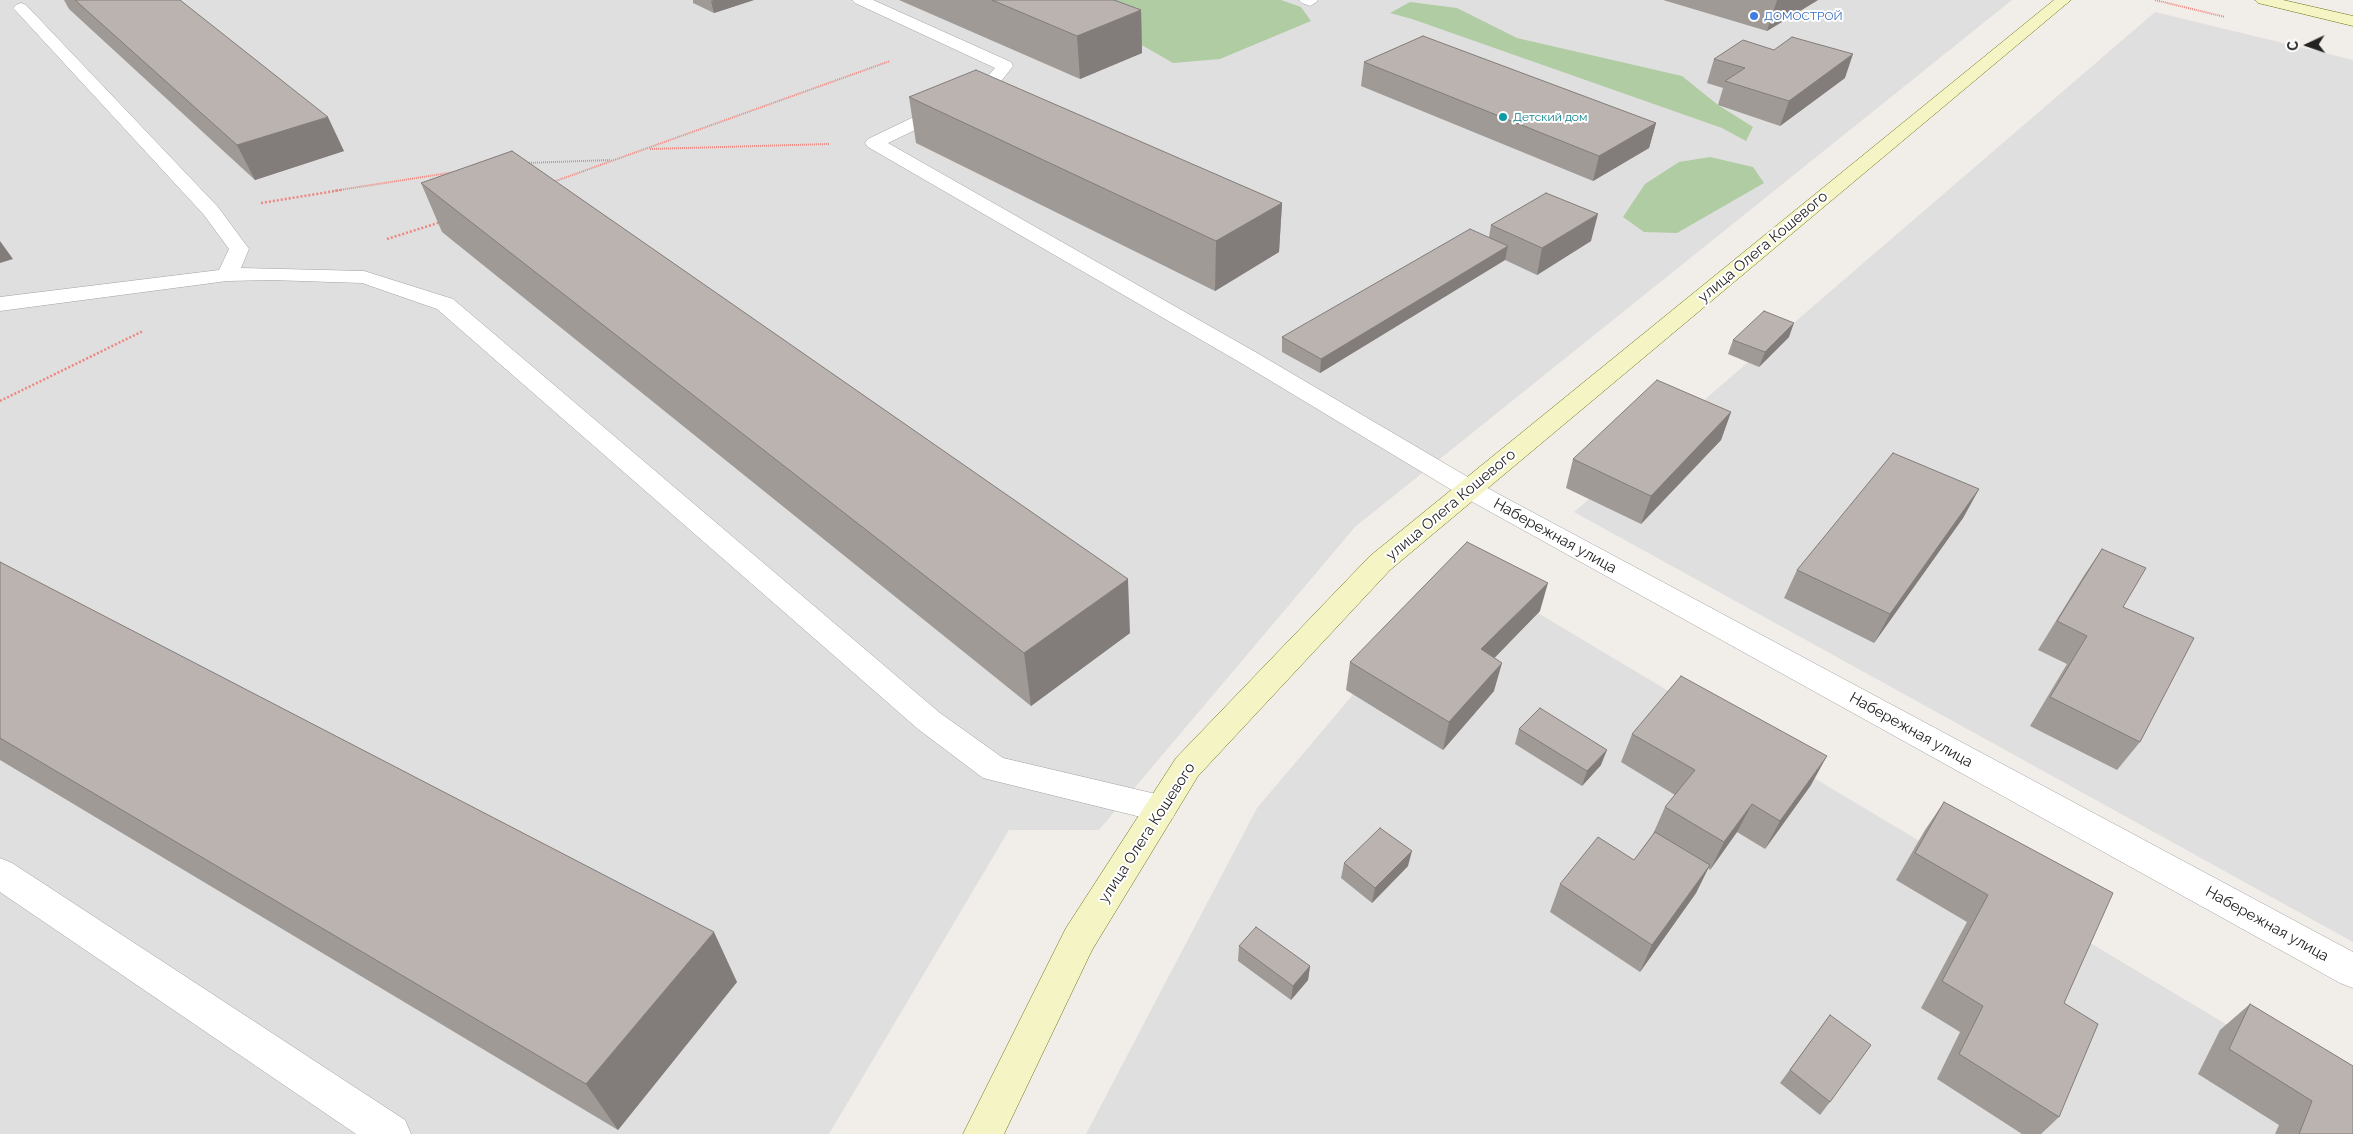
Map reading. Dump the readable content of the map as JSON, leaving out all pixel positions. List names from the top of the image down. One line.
{"streets":{"main road":["улица Олега Кошевого"],"street":["Набережная улица"]},"crossings":[["улица Олега Кошевого","Набережная улица"]],"places":["ДОМОСТРОЙ","Детский дом"],"north":"left"}
